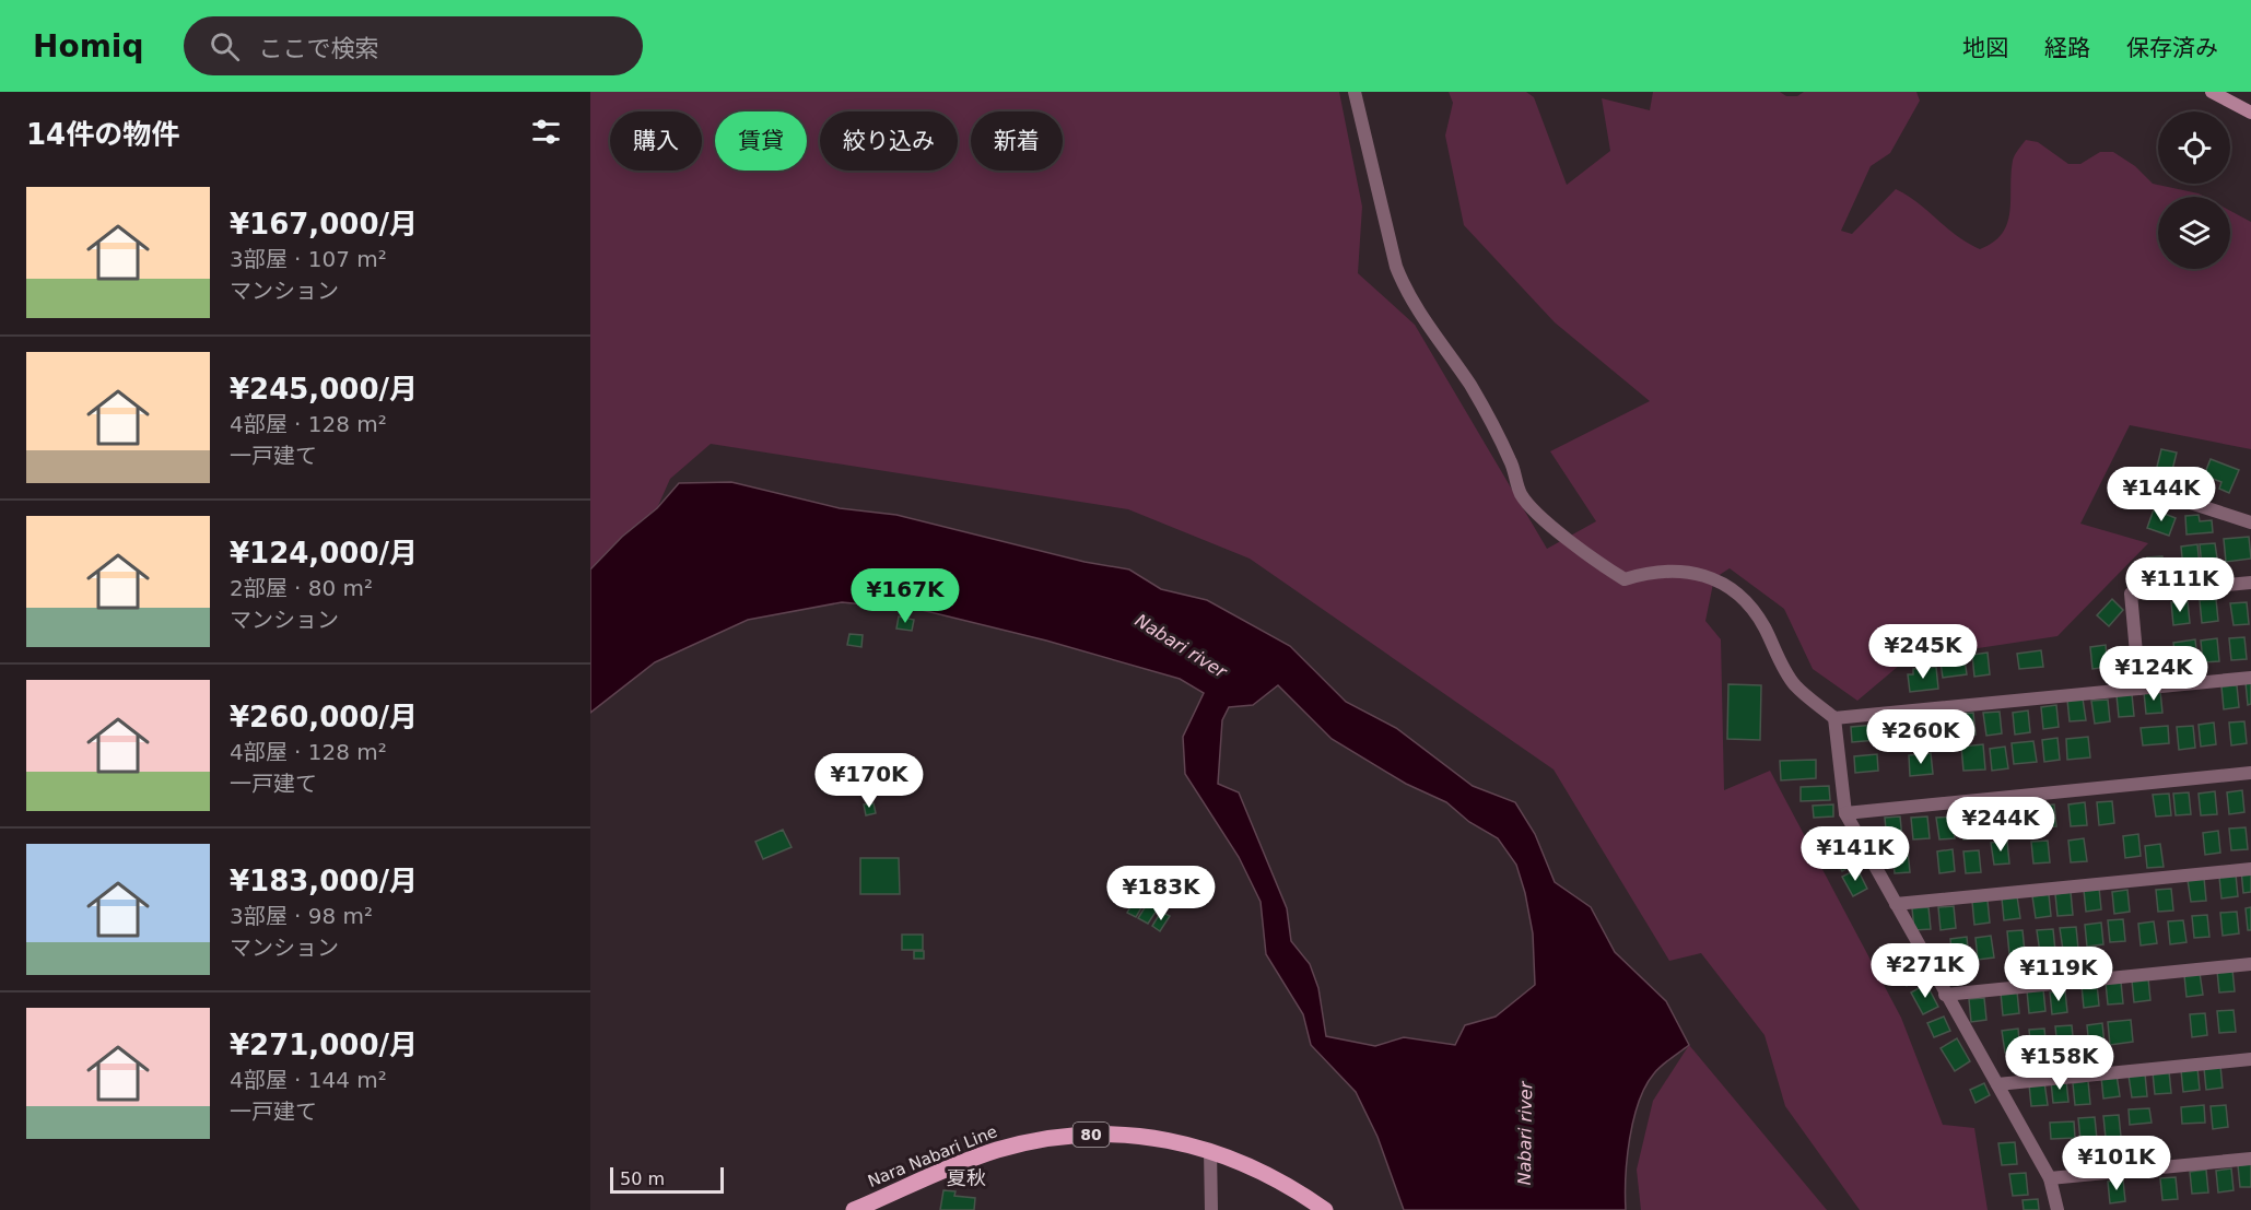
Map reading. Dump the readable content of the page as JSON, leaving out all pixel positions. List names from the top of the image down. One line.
{"streets":{"main road":["80","Nara Nabari Line"]},"districts":["夏秋"],"water":["Nabari river"],"scale_bar":"50 m","page":{"header":"Homiq","search":"ここで検索","nav":["地図","経路","保存済み"],"heading":"14件の物件","chip":["購入","賃貸","絞り込み","新着"],"list":[{"name":"¥167,000/月","note":"3部屋 · 107 m² · マンション"},{"name":"¥245,000/月","note":"4部屋 · 128 m² · 一戸建て"},{"name":"¥124,000/月","note":"2部屋 · 80 m² · マンション"},{"name":"¥260,000/月","note":"4部屋 · 128 m² · 一戸建て"},{"name":"¥183,000/月","note":"3部屋 · 98 m² · マンション"},{"name":"¥271,000/月","note":"4部屋 · 144 m² · 一戸建て"}],"price":["¥144K","¥111K","¥167K","¥245K","¥124K","¥260K","¥170K","¥244K","¥141K","¥183K","¥271K","¥119K","¥158K","¥101K"],"scale":"50 m"}}
